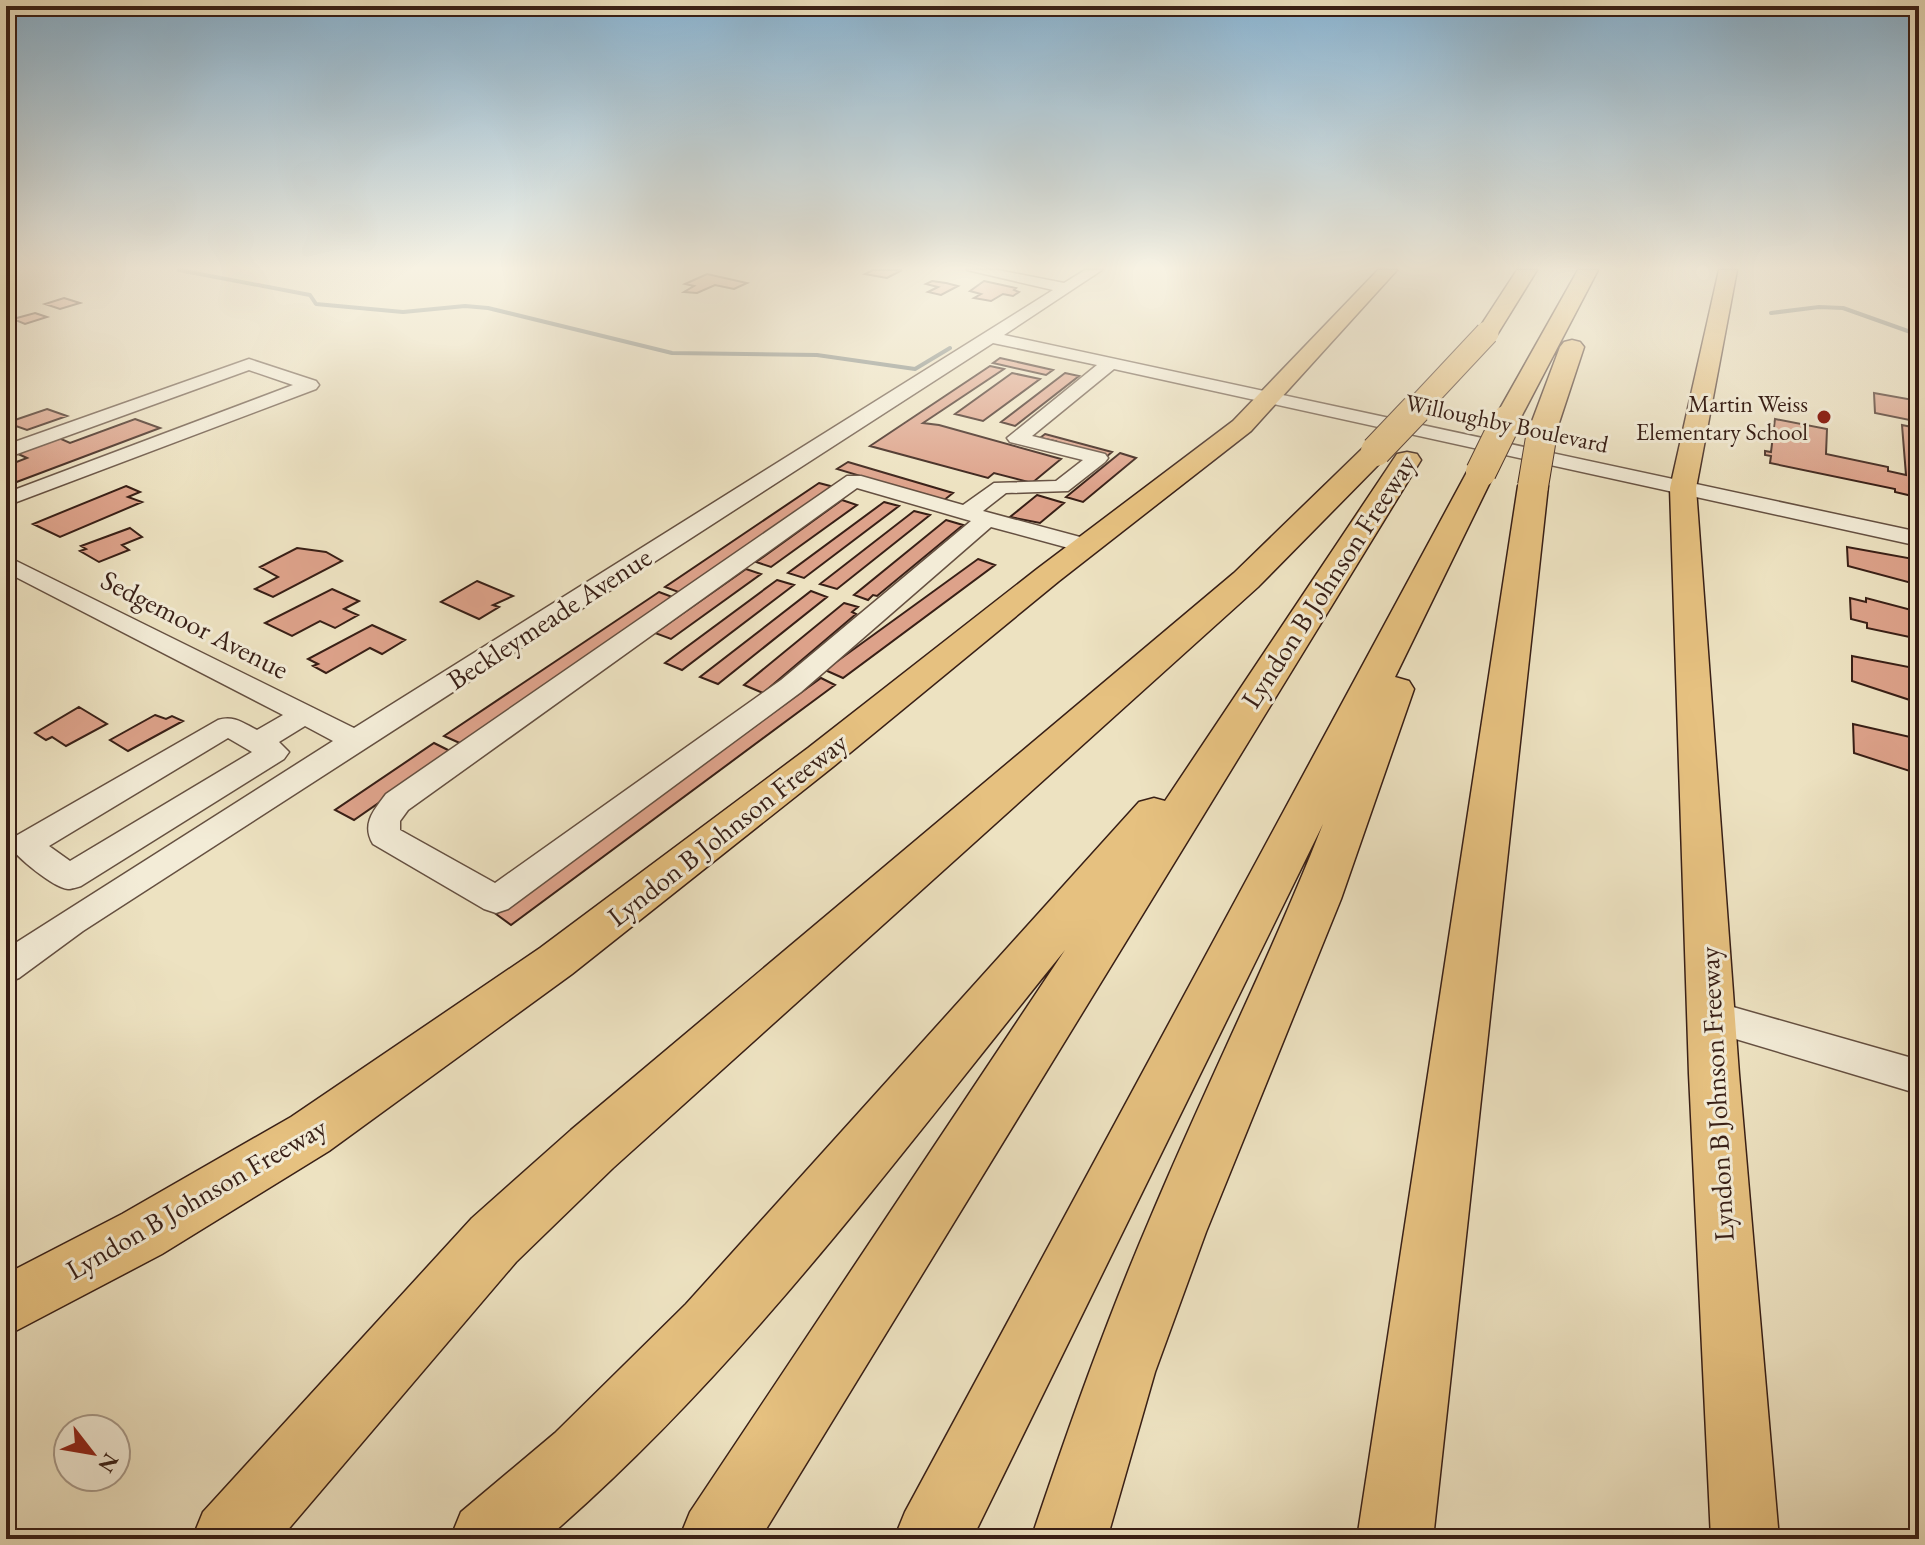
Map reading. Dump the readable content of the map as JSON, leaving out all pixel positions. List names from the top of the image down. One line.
{"streets":{"highway":["Lyndon B Johnson Freeway"],"street":["Willoughby Boulevard","Beckleymeade Avenue","Sedgemoor Avenue"]},"crossings":[["Willoughby Boulevard","Lyndon B Johnson Freeway"],["Beckleymeade Avenue","Sedgemoor Avenue"]],"places":["Martin Weiss Elementary School"],"north":"bottom right"}
